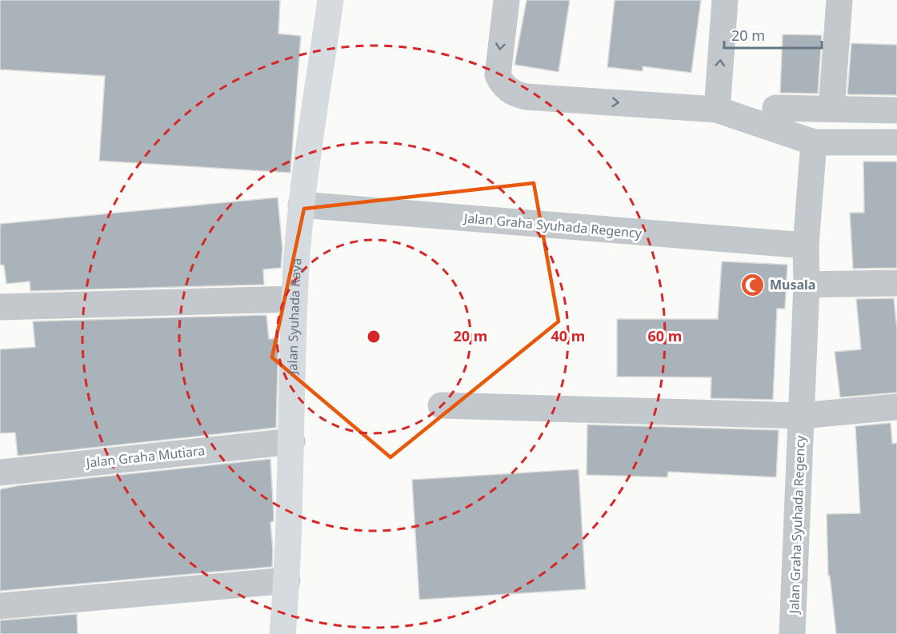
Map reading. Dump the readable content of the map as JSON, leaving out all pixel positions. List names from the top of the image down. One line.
{"streets":{"street":["Jalan Graha Syuhada Regency","Jalan Syuhada Raya","Jalan Graha Mutiara"]},"crossings":[["Jalan Graha Syuhada Regency","Jalan Syuhada Raya"],["Jalan Syuhada Raya","Jalan Graha Mutiara"]],"places":{"mosque":["Musala"]},"scale_bar":"20 m","rings":["20 m","40 m","60 m"]}
